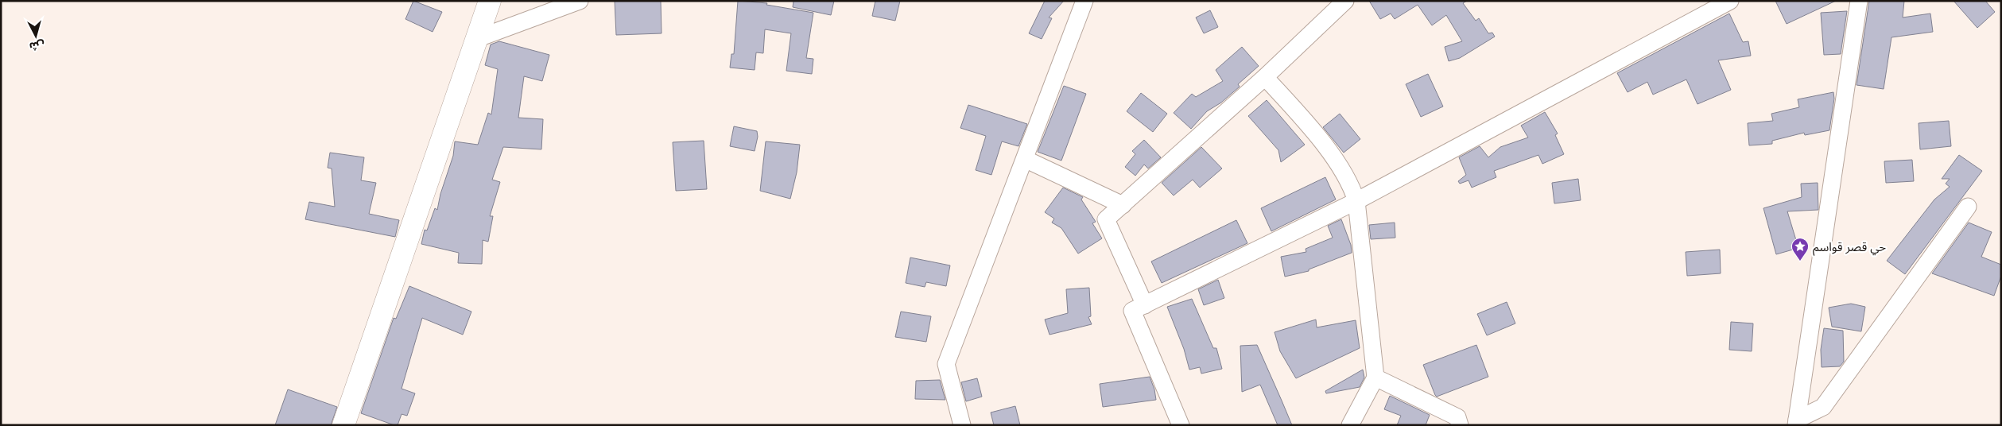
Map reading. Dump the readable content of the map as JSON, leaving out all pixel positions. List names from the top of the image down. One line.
{"places":{"place":["حي قصر قواسم"]},"north":"bottom"}
